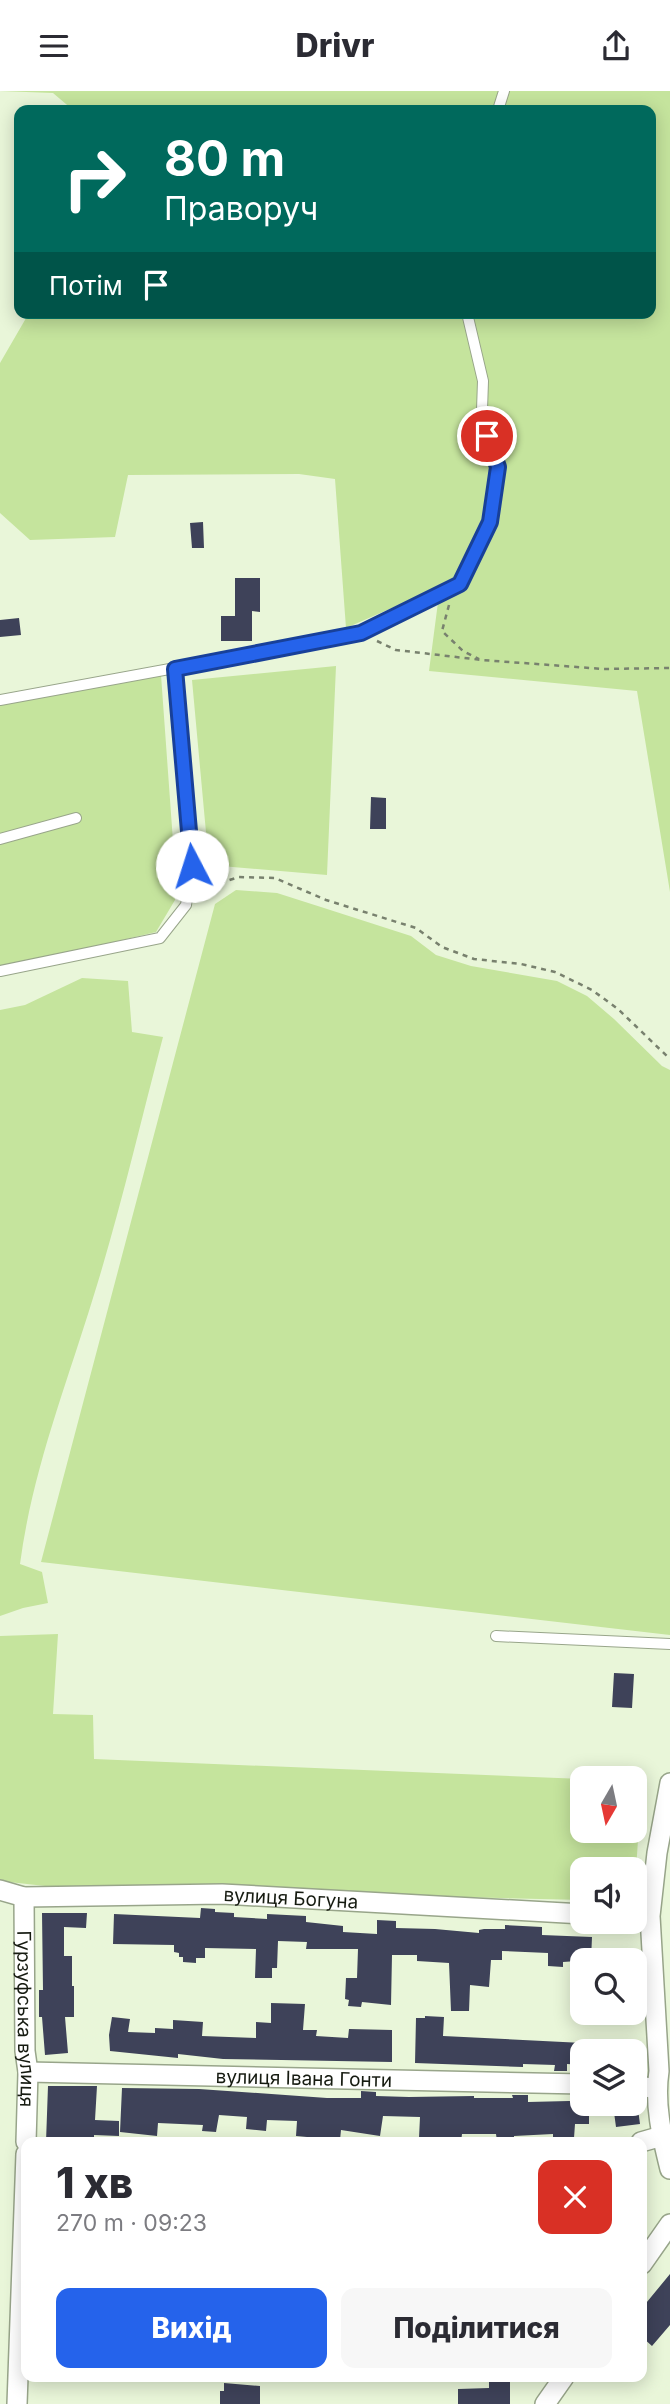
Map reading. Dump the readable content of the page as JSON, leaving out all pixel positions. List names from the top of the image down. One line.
{"streets":{"street":["вулиця Богуна","Гурзуфська вулиця","вулиця Івана Гонти"]},"crossings":[["вулиця Богуна","Гурзуфська вулиця"],["Гурзуфська вулиця","вулиця Івана Гонти"]],"north":"bottom","page":{"header":"Drivr","turn":["80 m","Праворуч"],"then":"Потім","heading":["1 хв","270 m · 09:23"],"buttons":["Вихід","Поділитися"]}}
